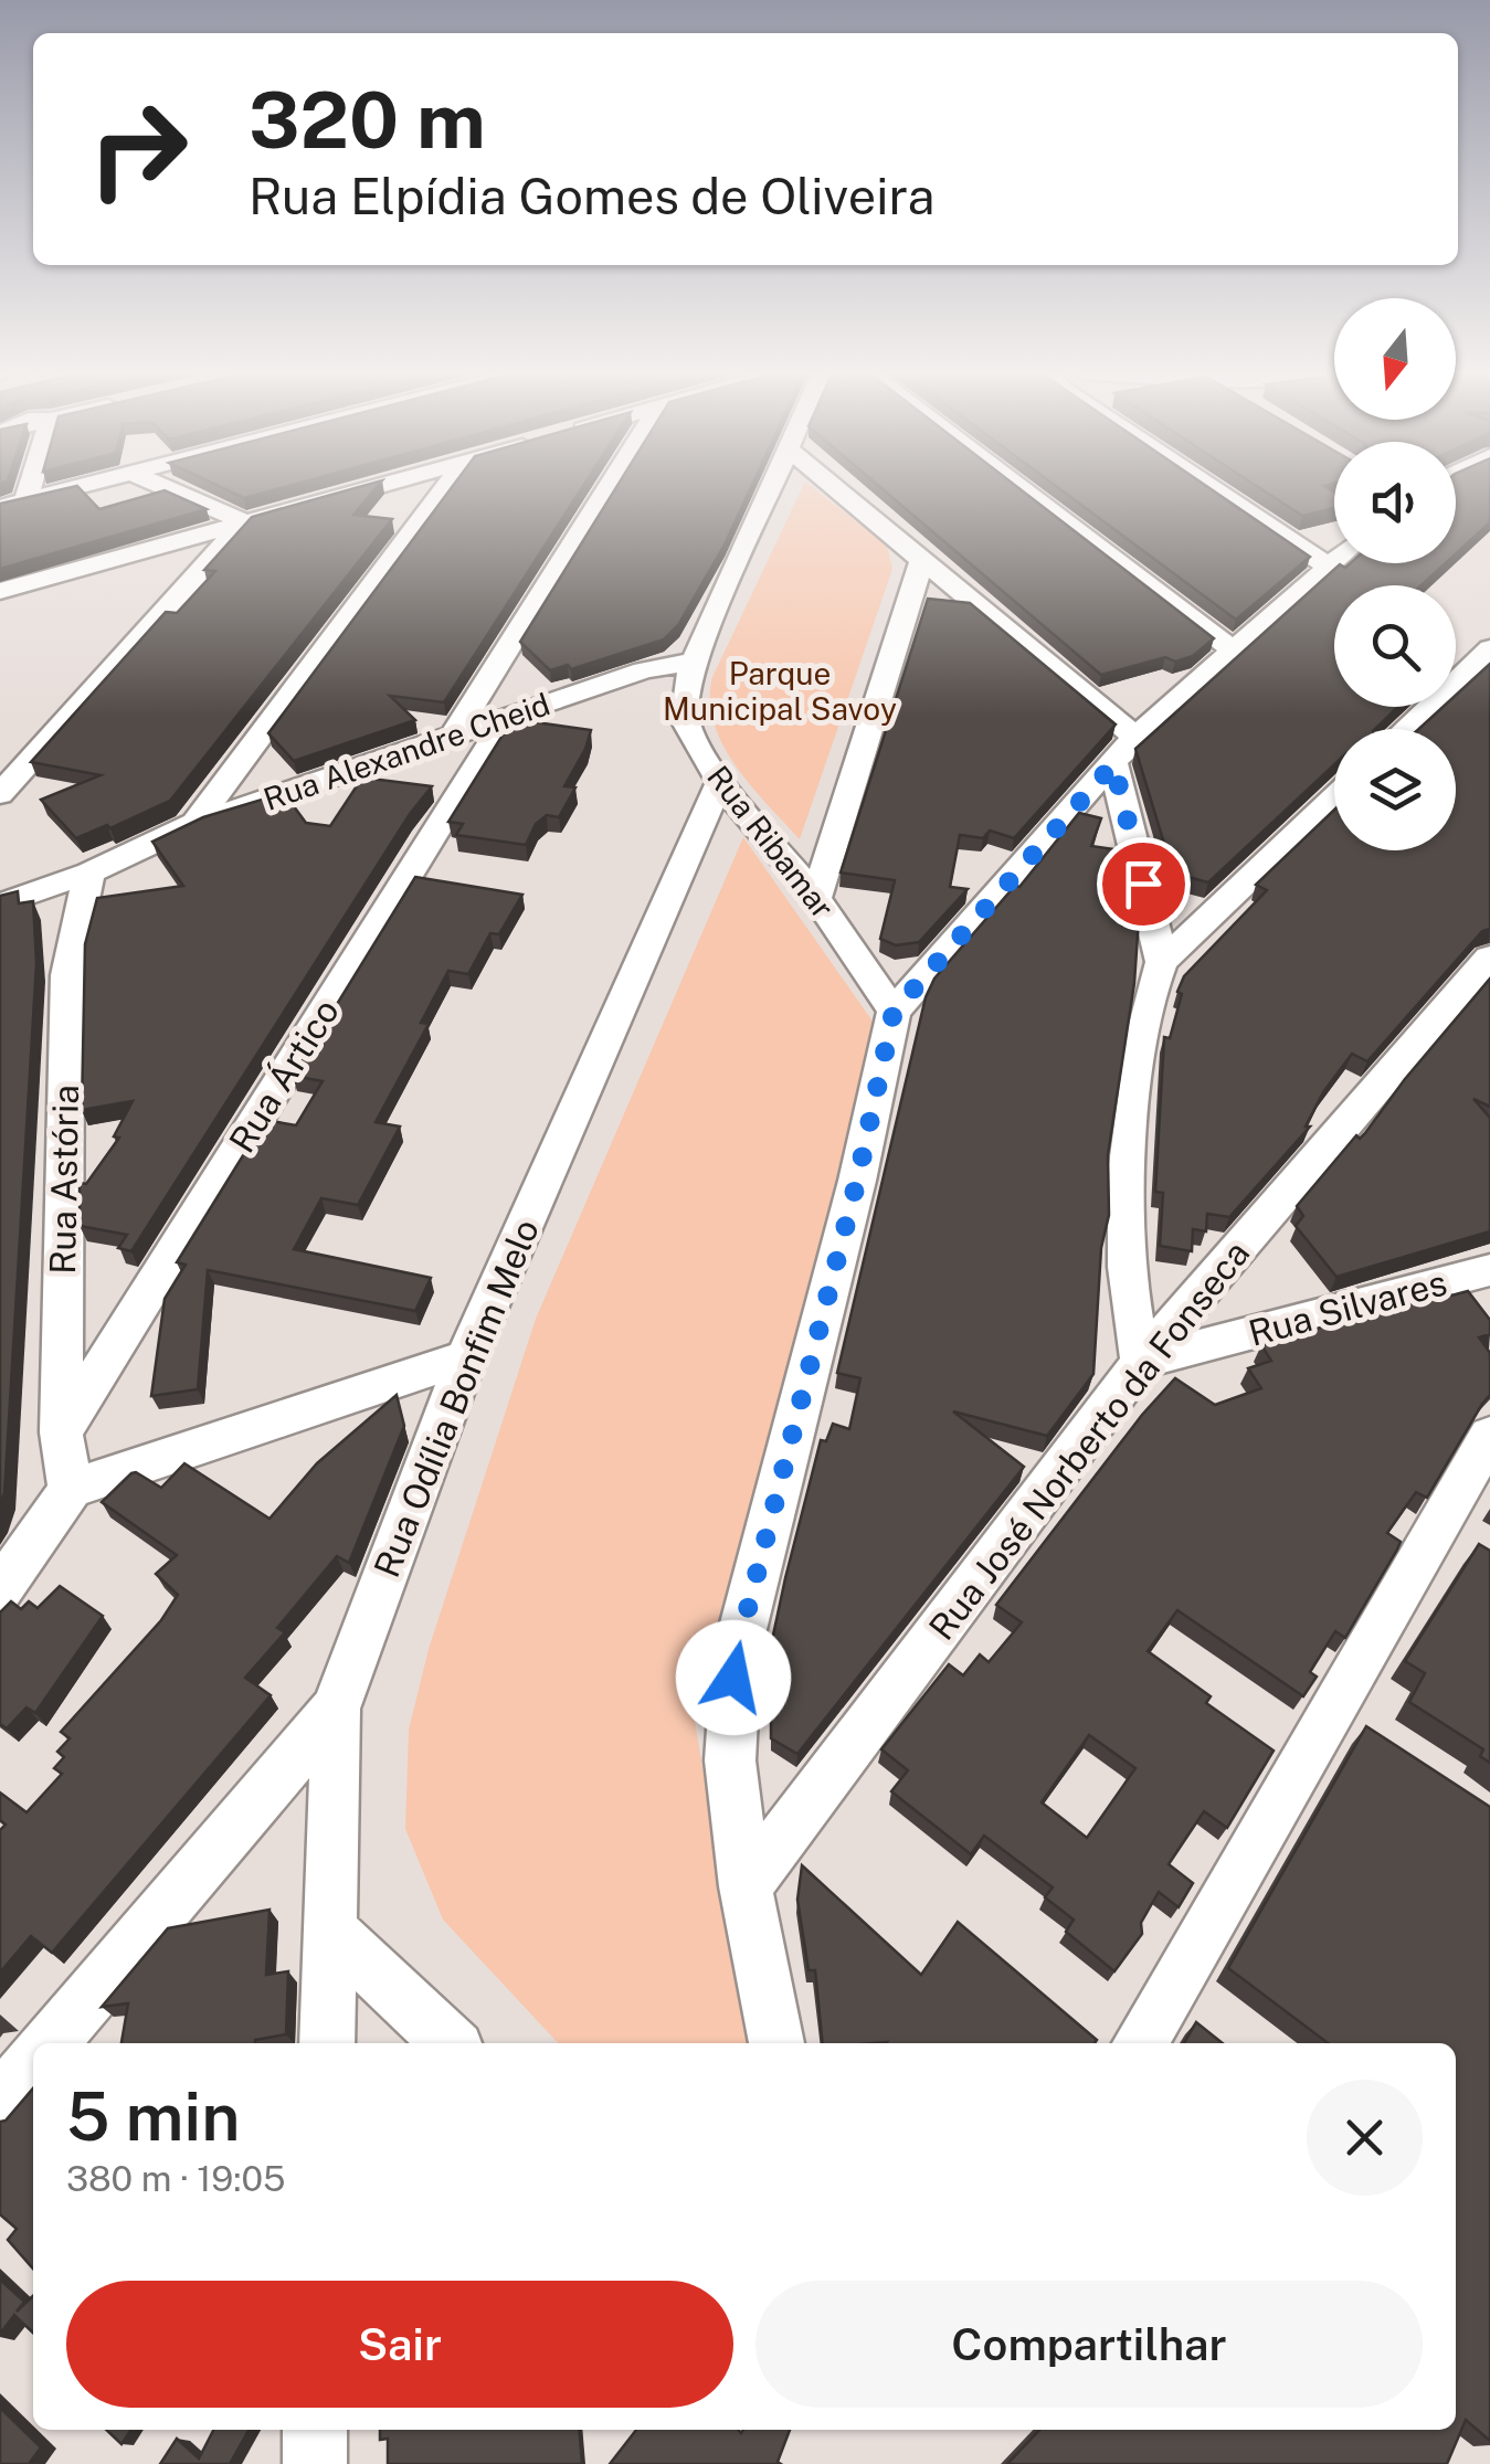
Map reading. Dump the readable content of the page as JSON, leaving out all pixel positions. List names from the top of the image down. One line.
{"streets":{"street":["Rua Alexandre Cheid","Rua Ribamar","Rua Ártico","Rua Astória","Rua Silvares","Rua Odília Bonfim Melo","Rua José Norberto da Fonseca"]},"crossings":[["Rua Alexandre Cheid","Rua Ribamar"],["Rua Alexandre Cheid","Rua Ártico"],["Rua Alexandre Cheid","Rua Astória"],["Rua Ribamar","Rua Odília Bonfim Melo"],["Rua Ártico","Rua Astória"],["Rua Silvares","Rua José Norberto da Fonseca"]],"parks":["Parque Municipal Savoy"],"north":"bottom","page":{"turn":["320 m","Rua Elpídia Gomes de Oliveira"],"heading":["5 min","380 m · 19:05"],"buttons":["Sair","Compartilhar"]}}
